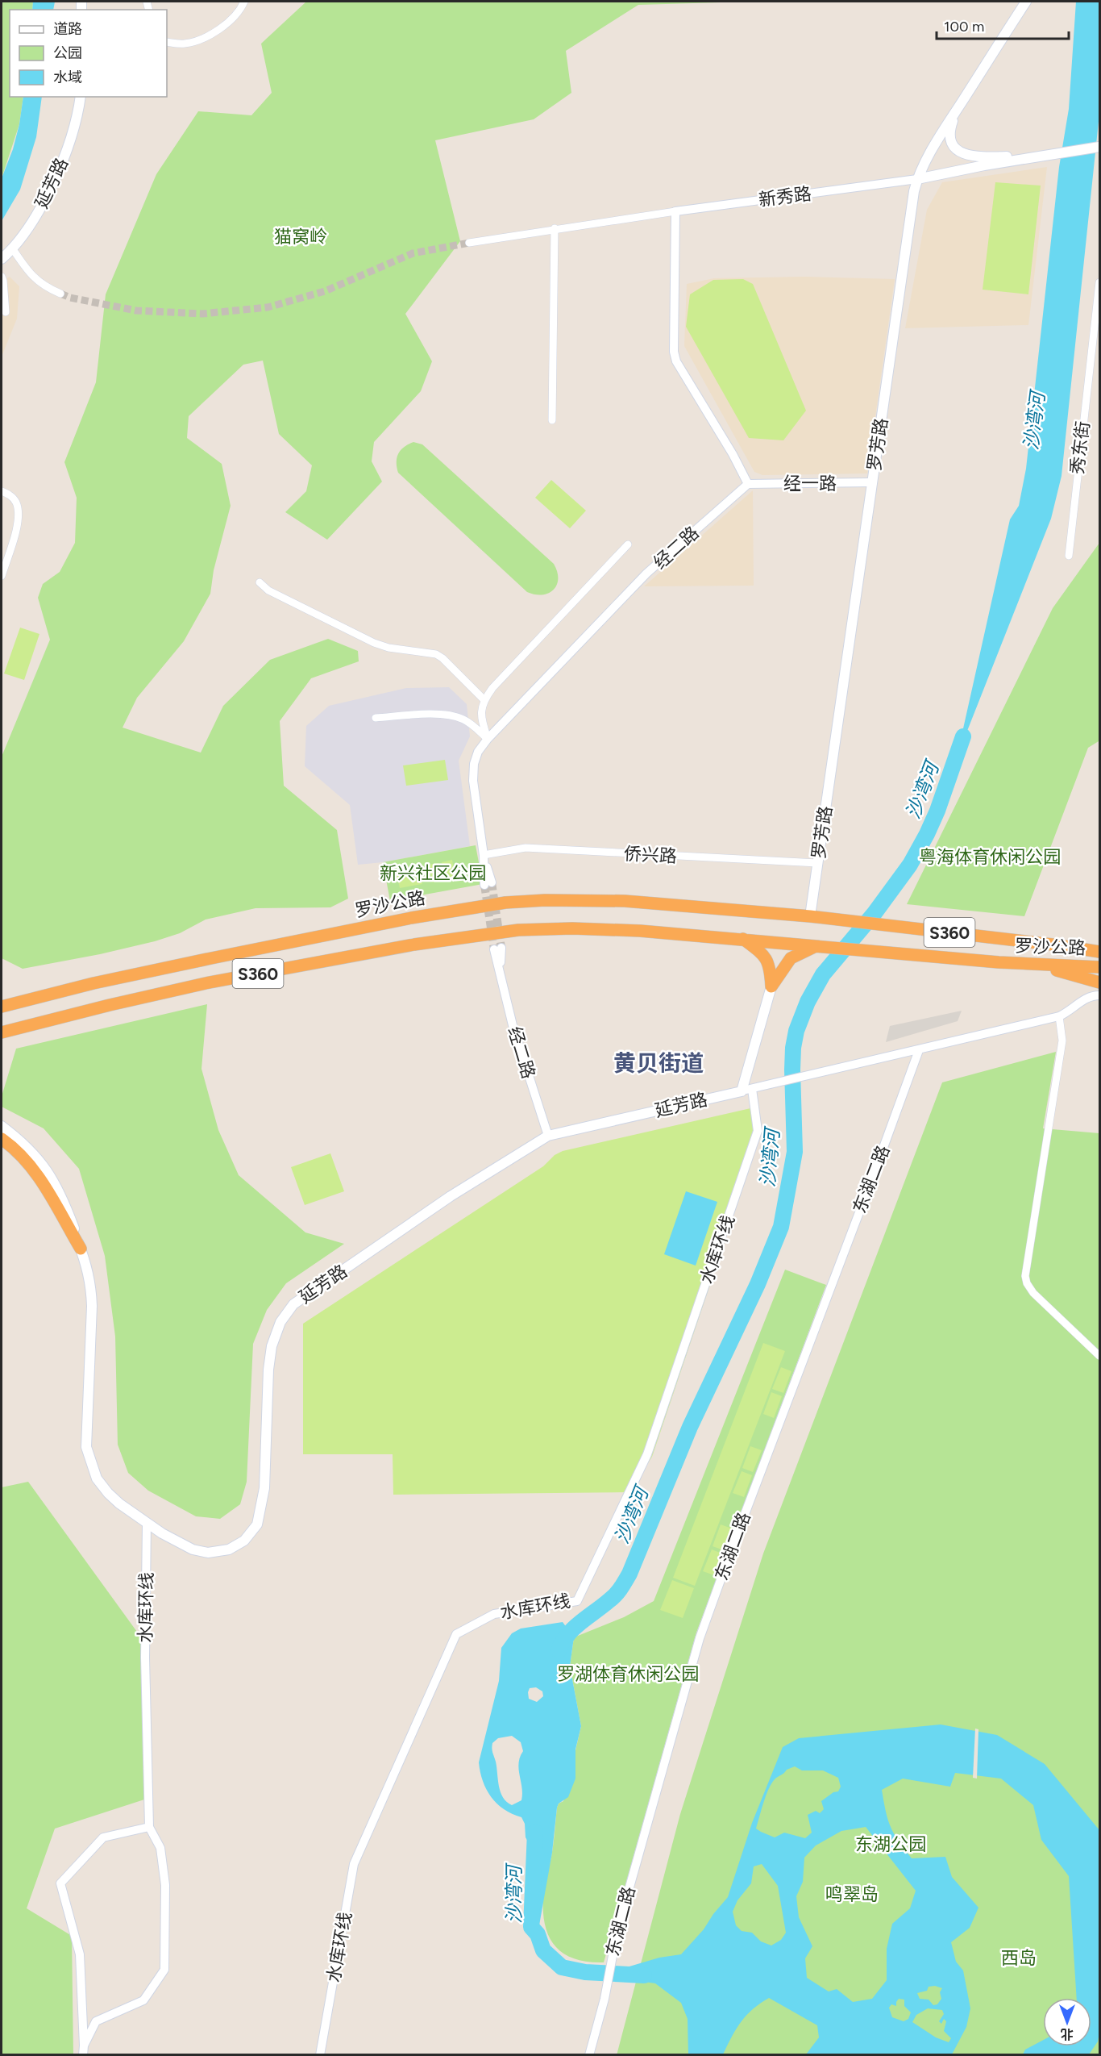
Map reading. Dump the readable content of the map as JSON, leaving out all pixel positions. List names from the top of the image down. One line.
{"streets":{"highway":["罗沙公路","S360"],"main road":["延芳路","新秀路","罗芳路"],"street":["秀东街","经一路","经二路","侨兴路","东湖二路","水库环线"]},"crossings":[["延芳路","经二路"],["延芳路","东湖二路"],["延芳路","水库环线"],["新秀路","罗芳路"],["罗芳路","经一路"],["罗芳路","侨兴路"],["罗芳路","罗沙公路"],["经一路","经二路"],["经二路","侨兴路"],["罗沙公路","S360"]],"districts":["黄贝街道"],"water":["沙湾河"],"parks":["猫窝岭","粤海体育休闲公园","新兴社区公园","罗湖体育休闲公园","东湖公园","鸣翠岛","西岛"],"legend":["道路","公园","水域"],"scale_bar":"100 m","north":"bottom"}
